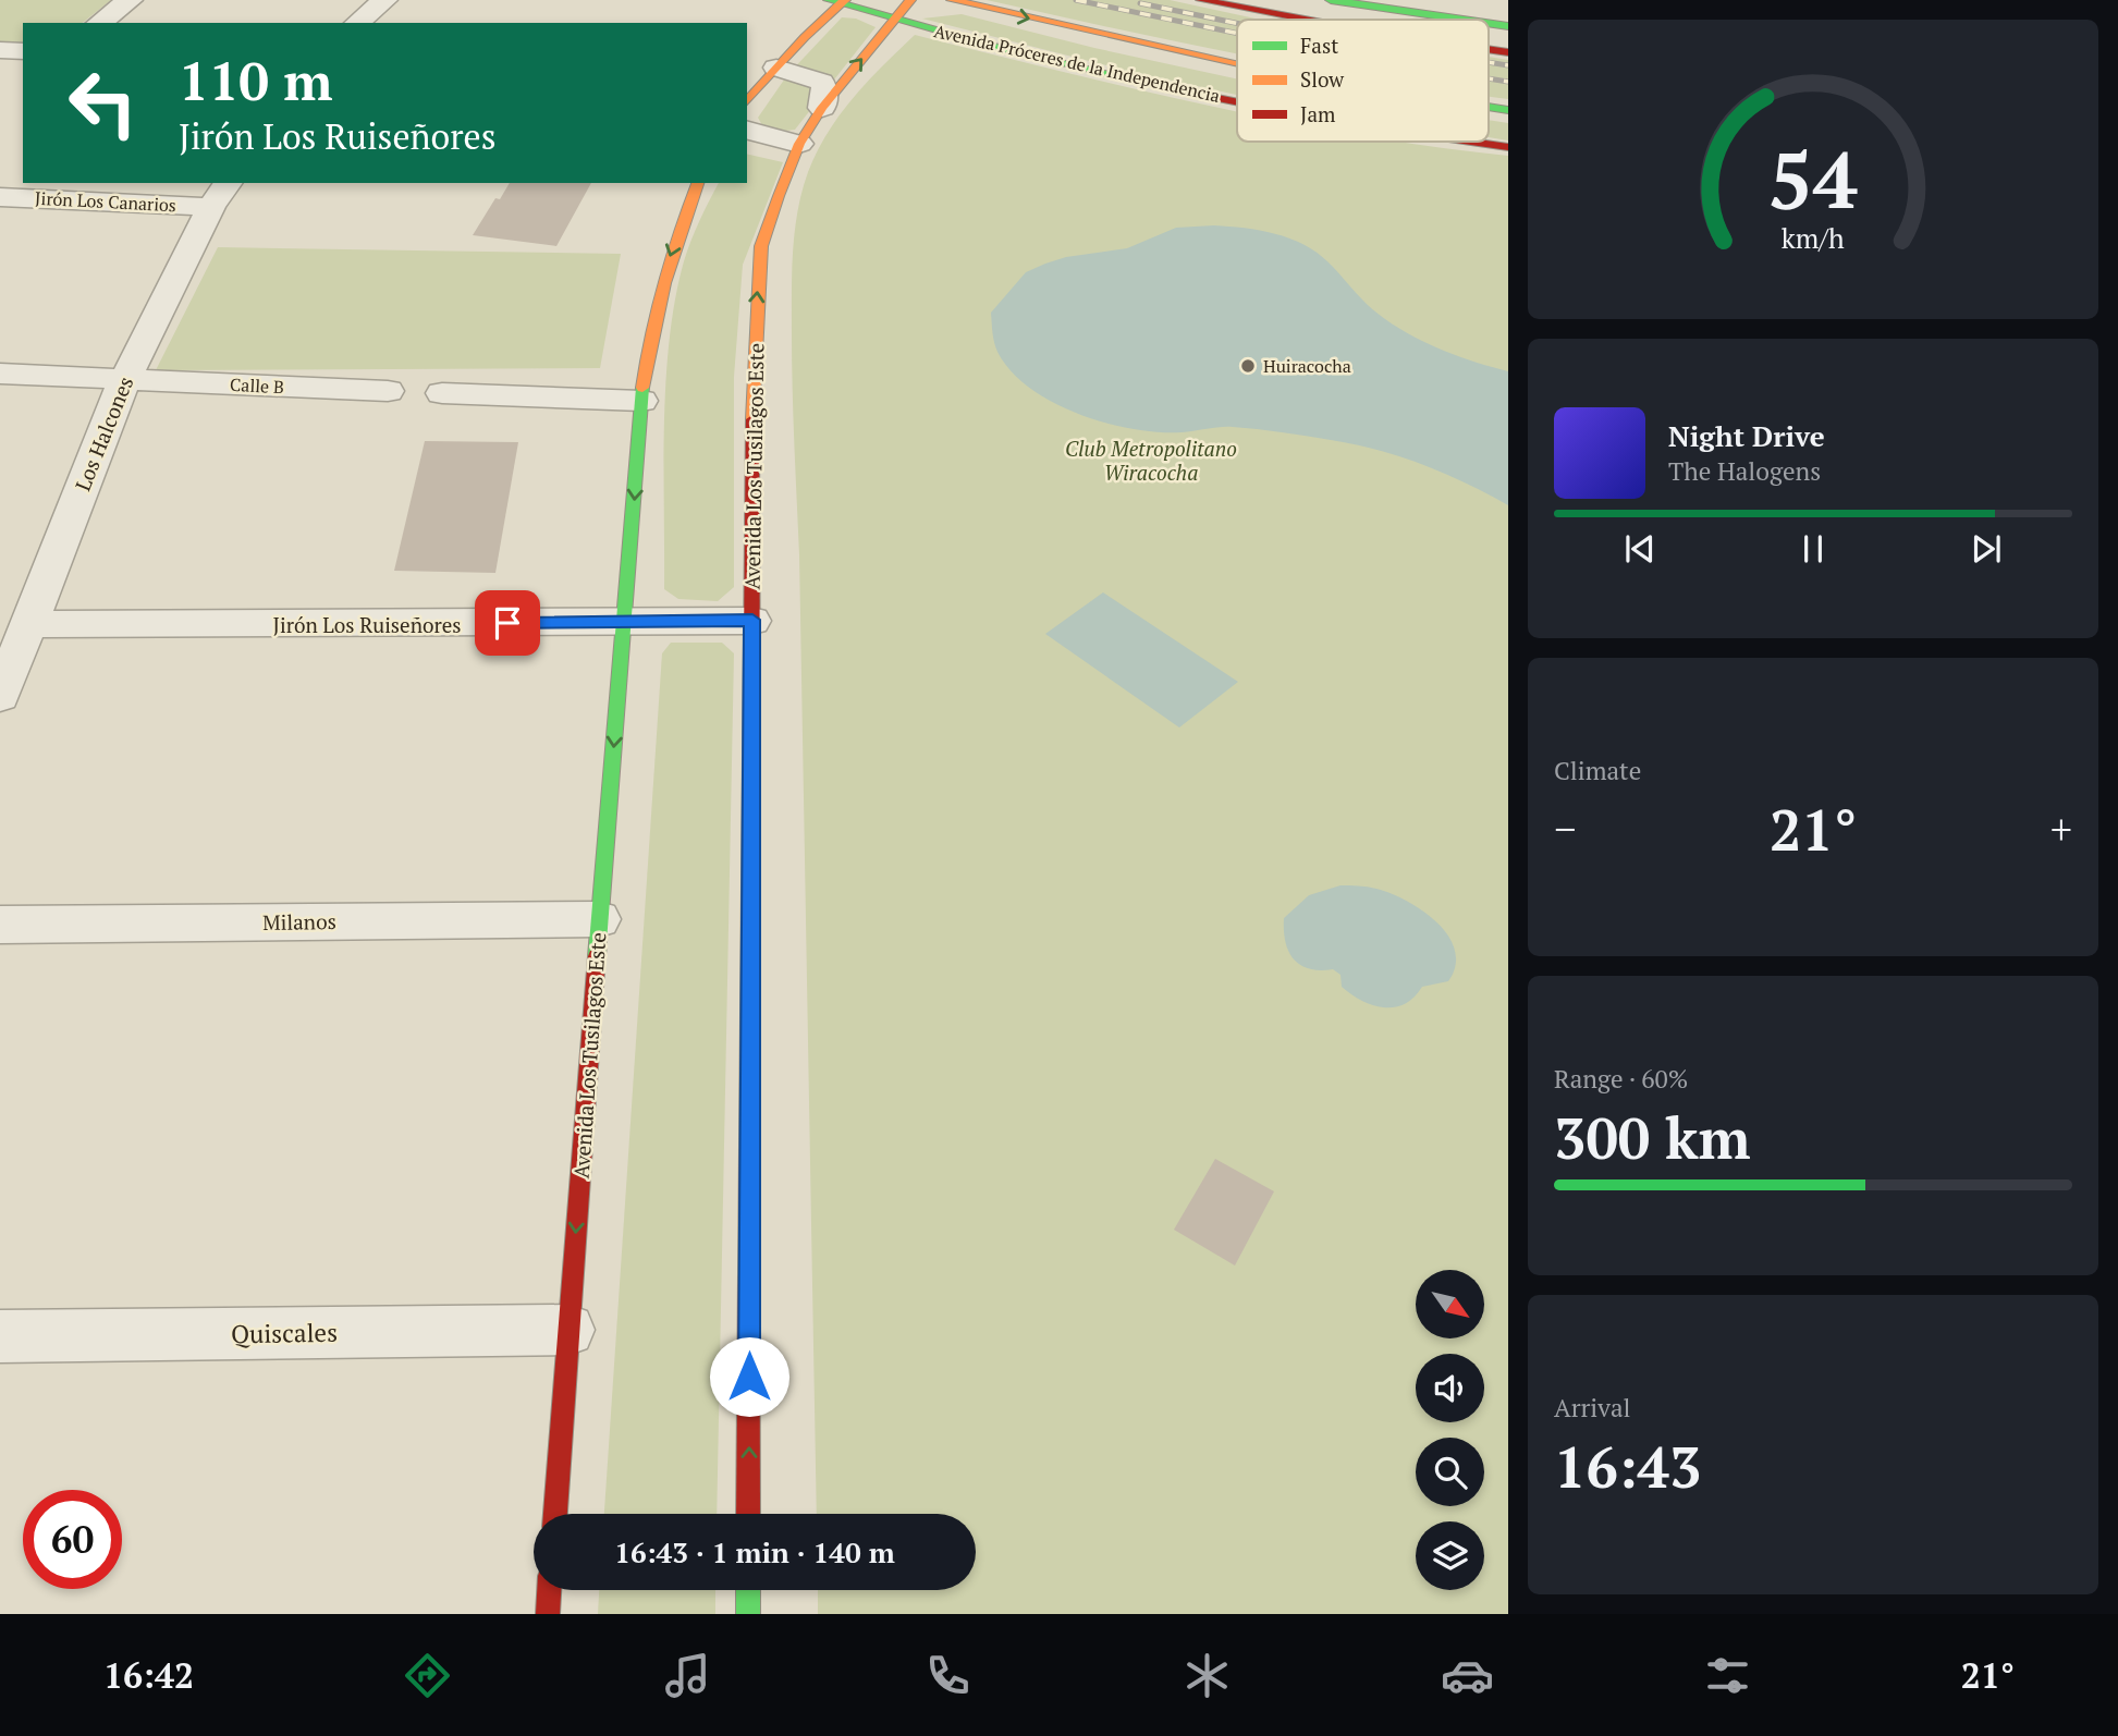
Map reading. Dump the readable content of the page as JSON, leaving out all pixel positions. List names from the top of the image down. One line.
{"streets":{"main road":["Avenida Próceres de la Independencia","Avenida Los Tusilagos Este"],"street":["Jirón Los Canarios","Calle B","Los Halcones","Jirón Los Ruiseñores","Milanos","Quiscales"]},"crossings":[["Avenida Próceres de la Independencia","Avenida Los Tusilagos Este"],["Jirón Los Canarios","Los Halcones"],["Calle B","Los Halcones"],["Los Halcones","Jirón Los Ruiseñores"],["Avenida Los Tusilagos Este","Jirón Los Ruiseñores"],["Avenida Los Tusilagos Este","Milanos"],["Avenida Los Tusilagos Este","Quiscales"]],"parks":["Club Metropolitano Wiracocha"],"places":["Huiracocha"],"legend":["Fast","Slow","Jam"],"north":"bottom right","page":{"turn":["110 m","Jirón Los Ruiseñores"],"song":["Night Drive","The Halogens"],"tile":["Climate",["Range · 60%","300 km"],["Arrival","16:43"]],"heat":["−","21°","+"],"limit":"60","trip":"16:43 · 1 min · 140 m","tabs":["16:42","21°"],"gauge":["54","km/h"]}}
